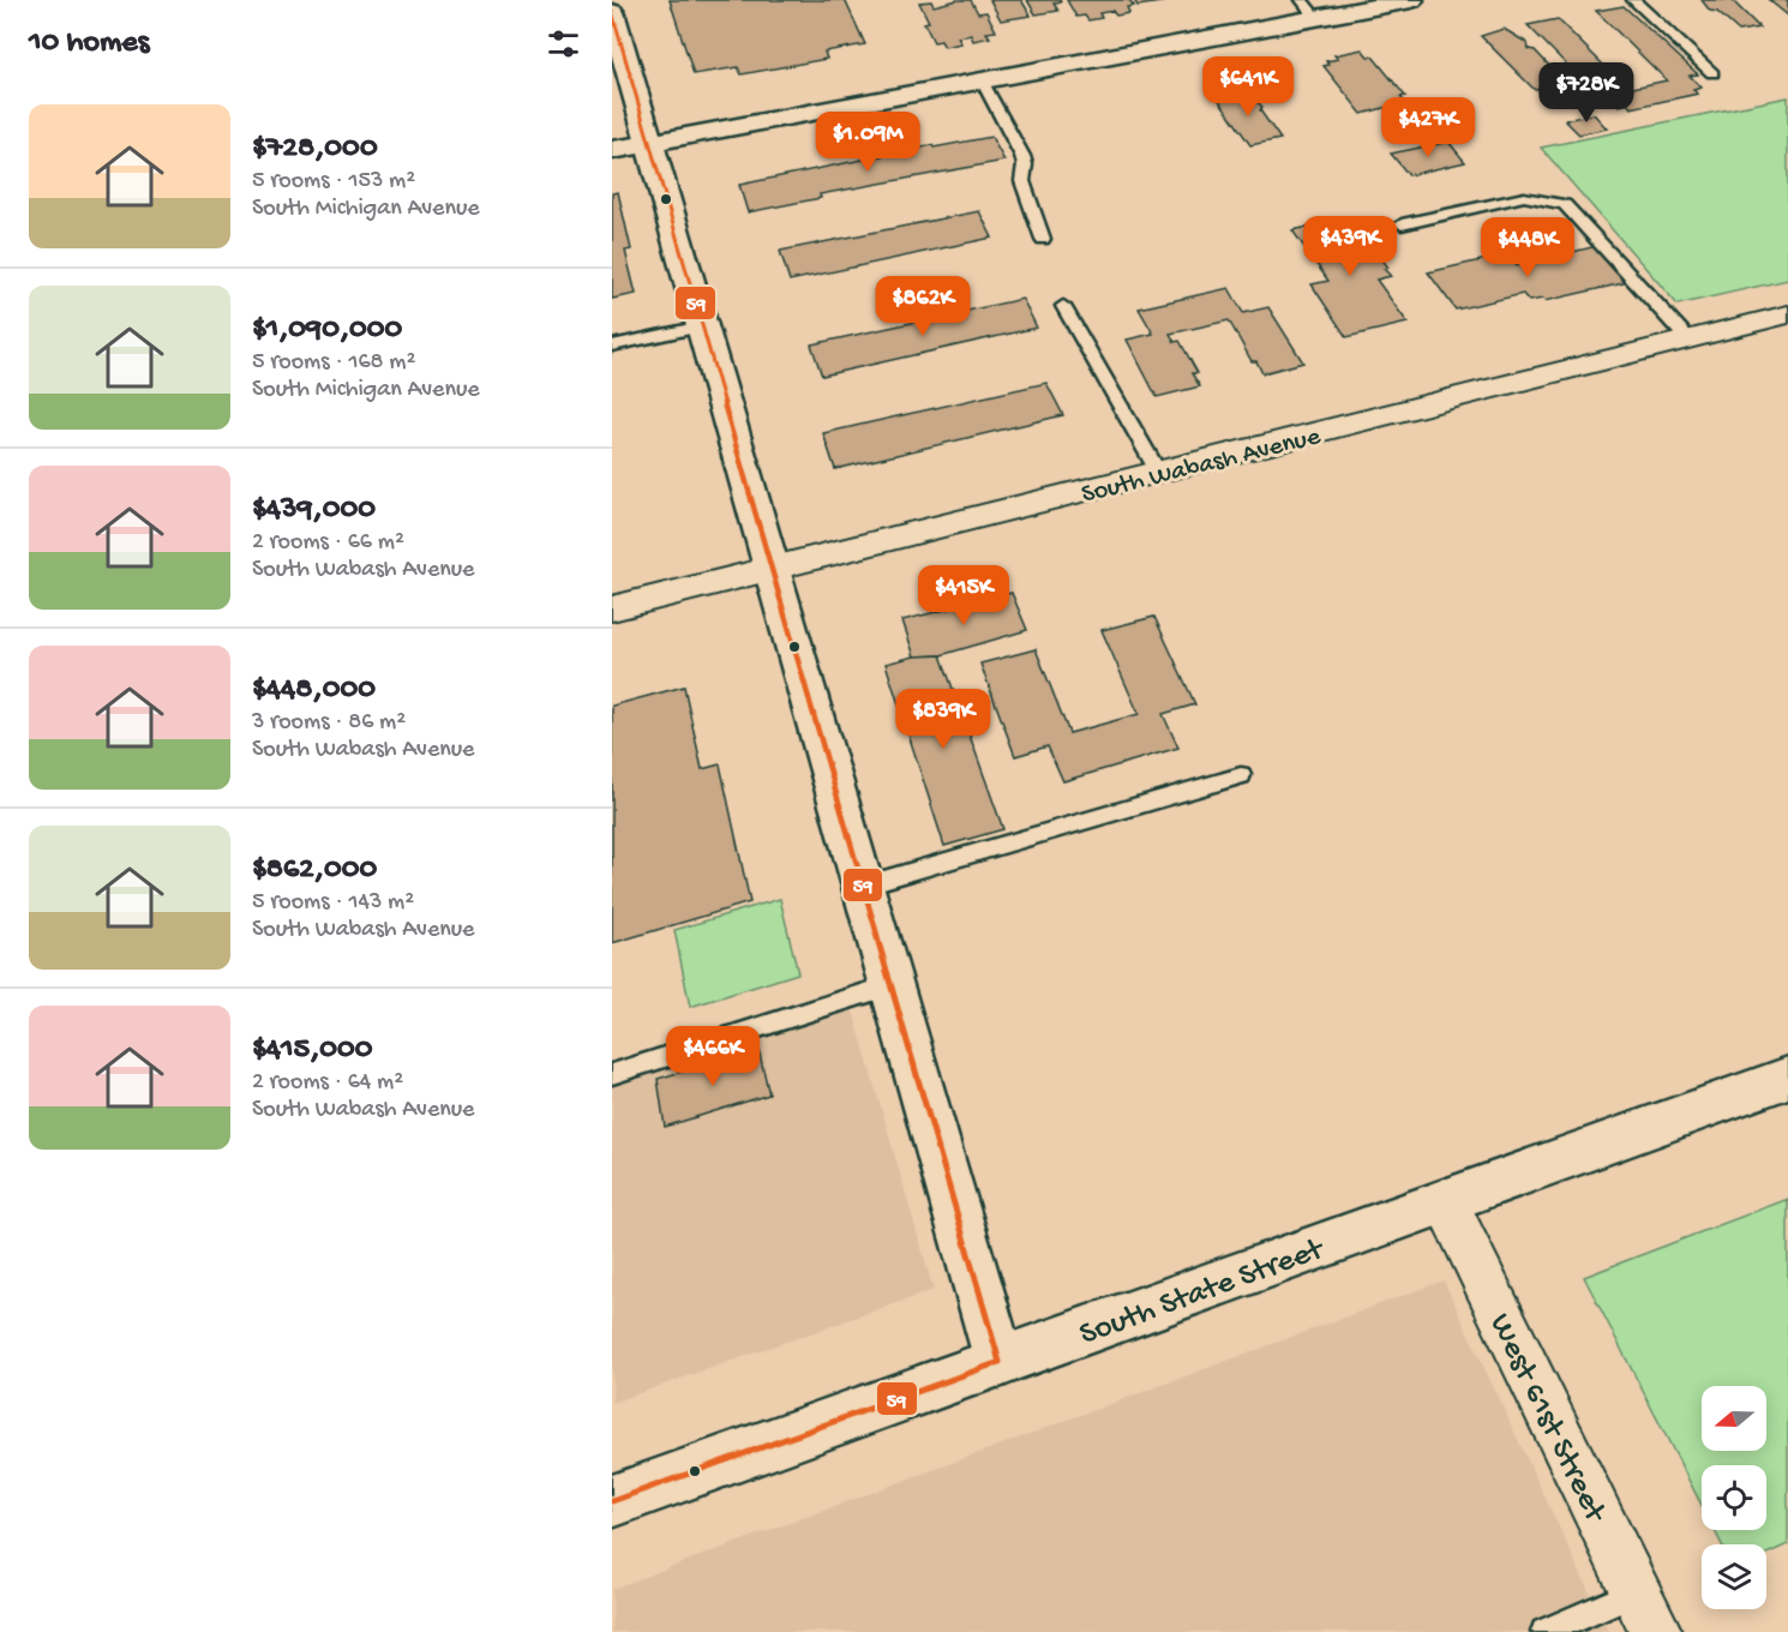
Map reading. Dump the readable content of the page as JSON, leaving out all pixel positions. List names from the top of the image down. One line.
{"streets":{"street":["South Wabash Avenue","South State Street","West 61st Street"]},"crossings":[["South State Street","West 61st Street"]],"lines":["transit line 59"],"north":"left","page":{"heading":"10 homes","price":["$641K","$728K","$427K","$1.09M","$439K","$448K","$862K","$415K","$839K","$466K"],"list":[{"name":"$728,000","note":"5 rooms · 153 m² · South Michigan Avenue"},{"name":"$1,090,000","note":"5 rooms · 168 m² · South Michigan Avenue"},{"name":"$439,000","note":"2 rooms · 66 m² · South Wabash Avenue"},{"name":"$448,000","note":"3 rooms · 86 m² · South Wabash Avenue"},{"name":"$862,000","note":"5 rooms · 143 m² · South Wabash Avenue"},{"name":"$415,000","note":"2 rooms · 64 m² · South Wabash Avenue"}]}}
